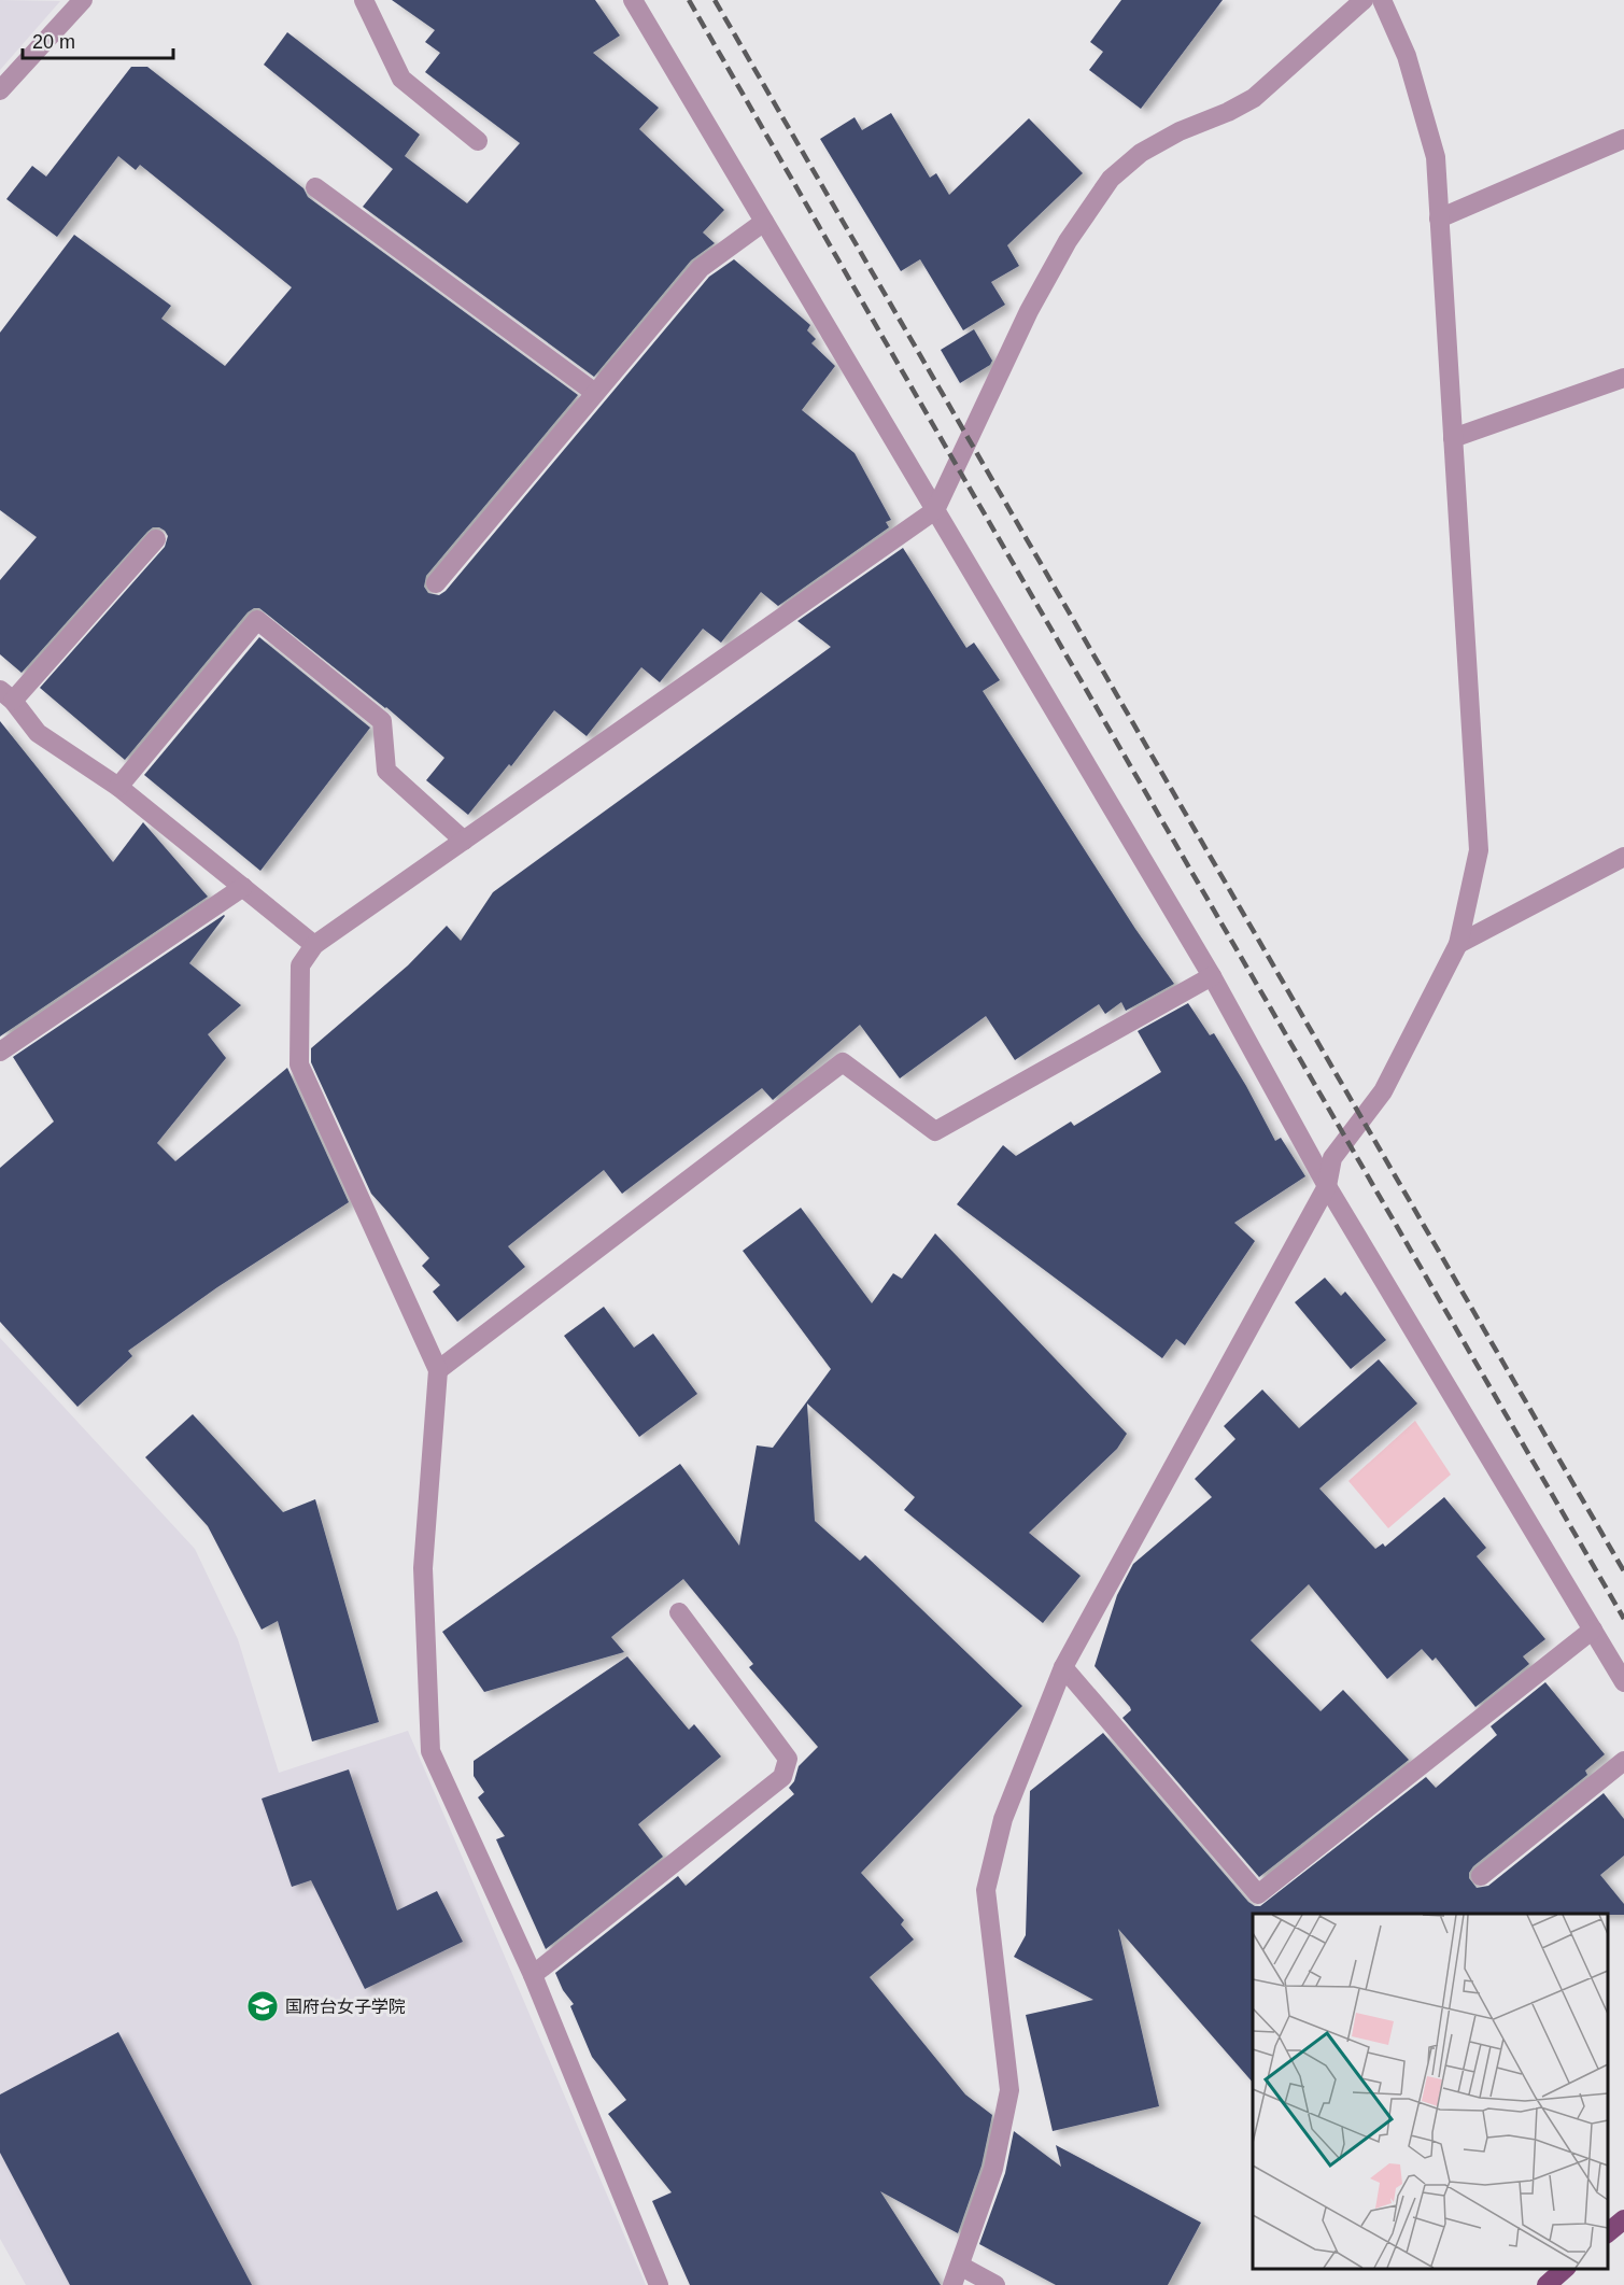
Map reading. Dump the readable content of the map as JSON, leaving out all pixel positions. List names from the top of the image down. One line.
{"places":{"school or university":["国府台女子学院"]},"scale_bar":"20 m"}
